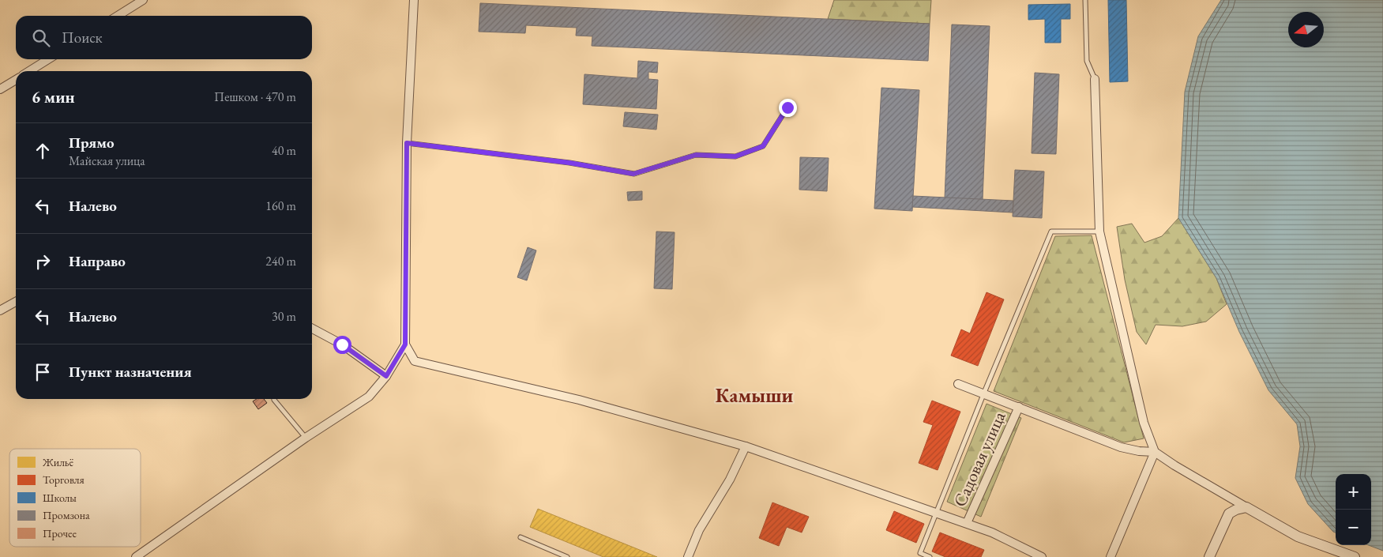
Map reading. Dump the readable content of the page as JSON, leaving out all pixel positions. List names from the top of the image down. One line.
{"streets":{"street":["Садовая улица"]},"districts":["Камыши"],"legend":["Жильё","Торговля","Школы","Промзона","Прочее"],"north":"left","page":{"search":"Поиск","heading":["6 мин","Пешком · 470 m"],"list":[["Прямо","Майская улица","40 m"],["Налево","160 m"],["Направо","240 m"],["Налево","30 m"],"Пункт назначения"],"map_buttons":["+","−"]}}
